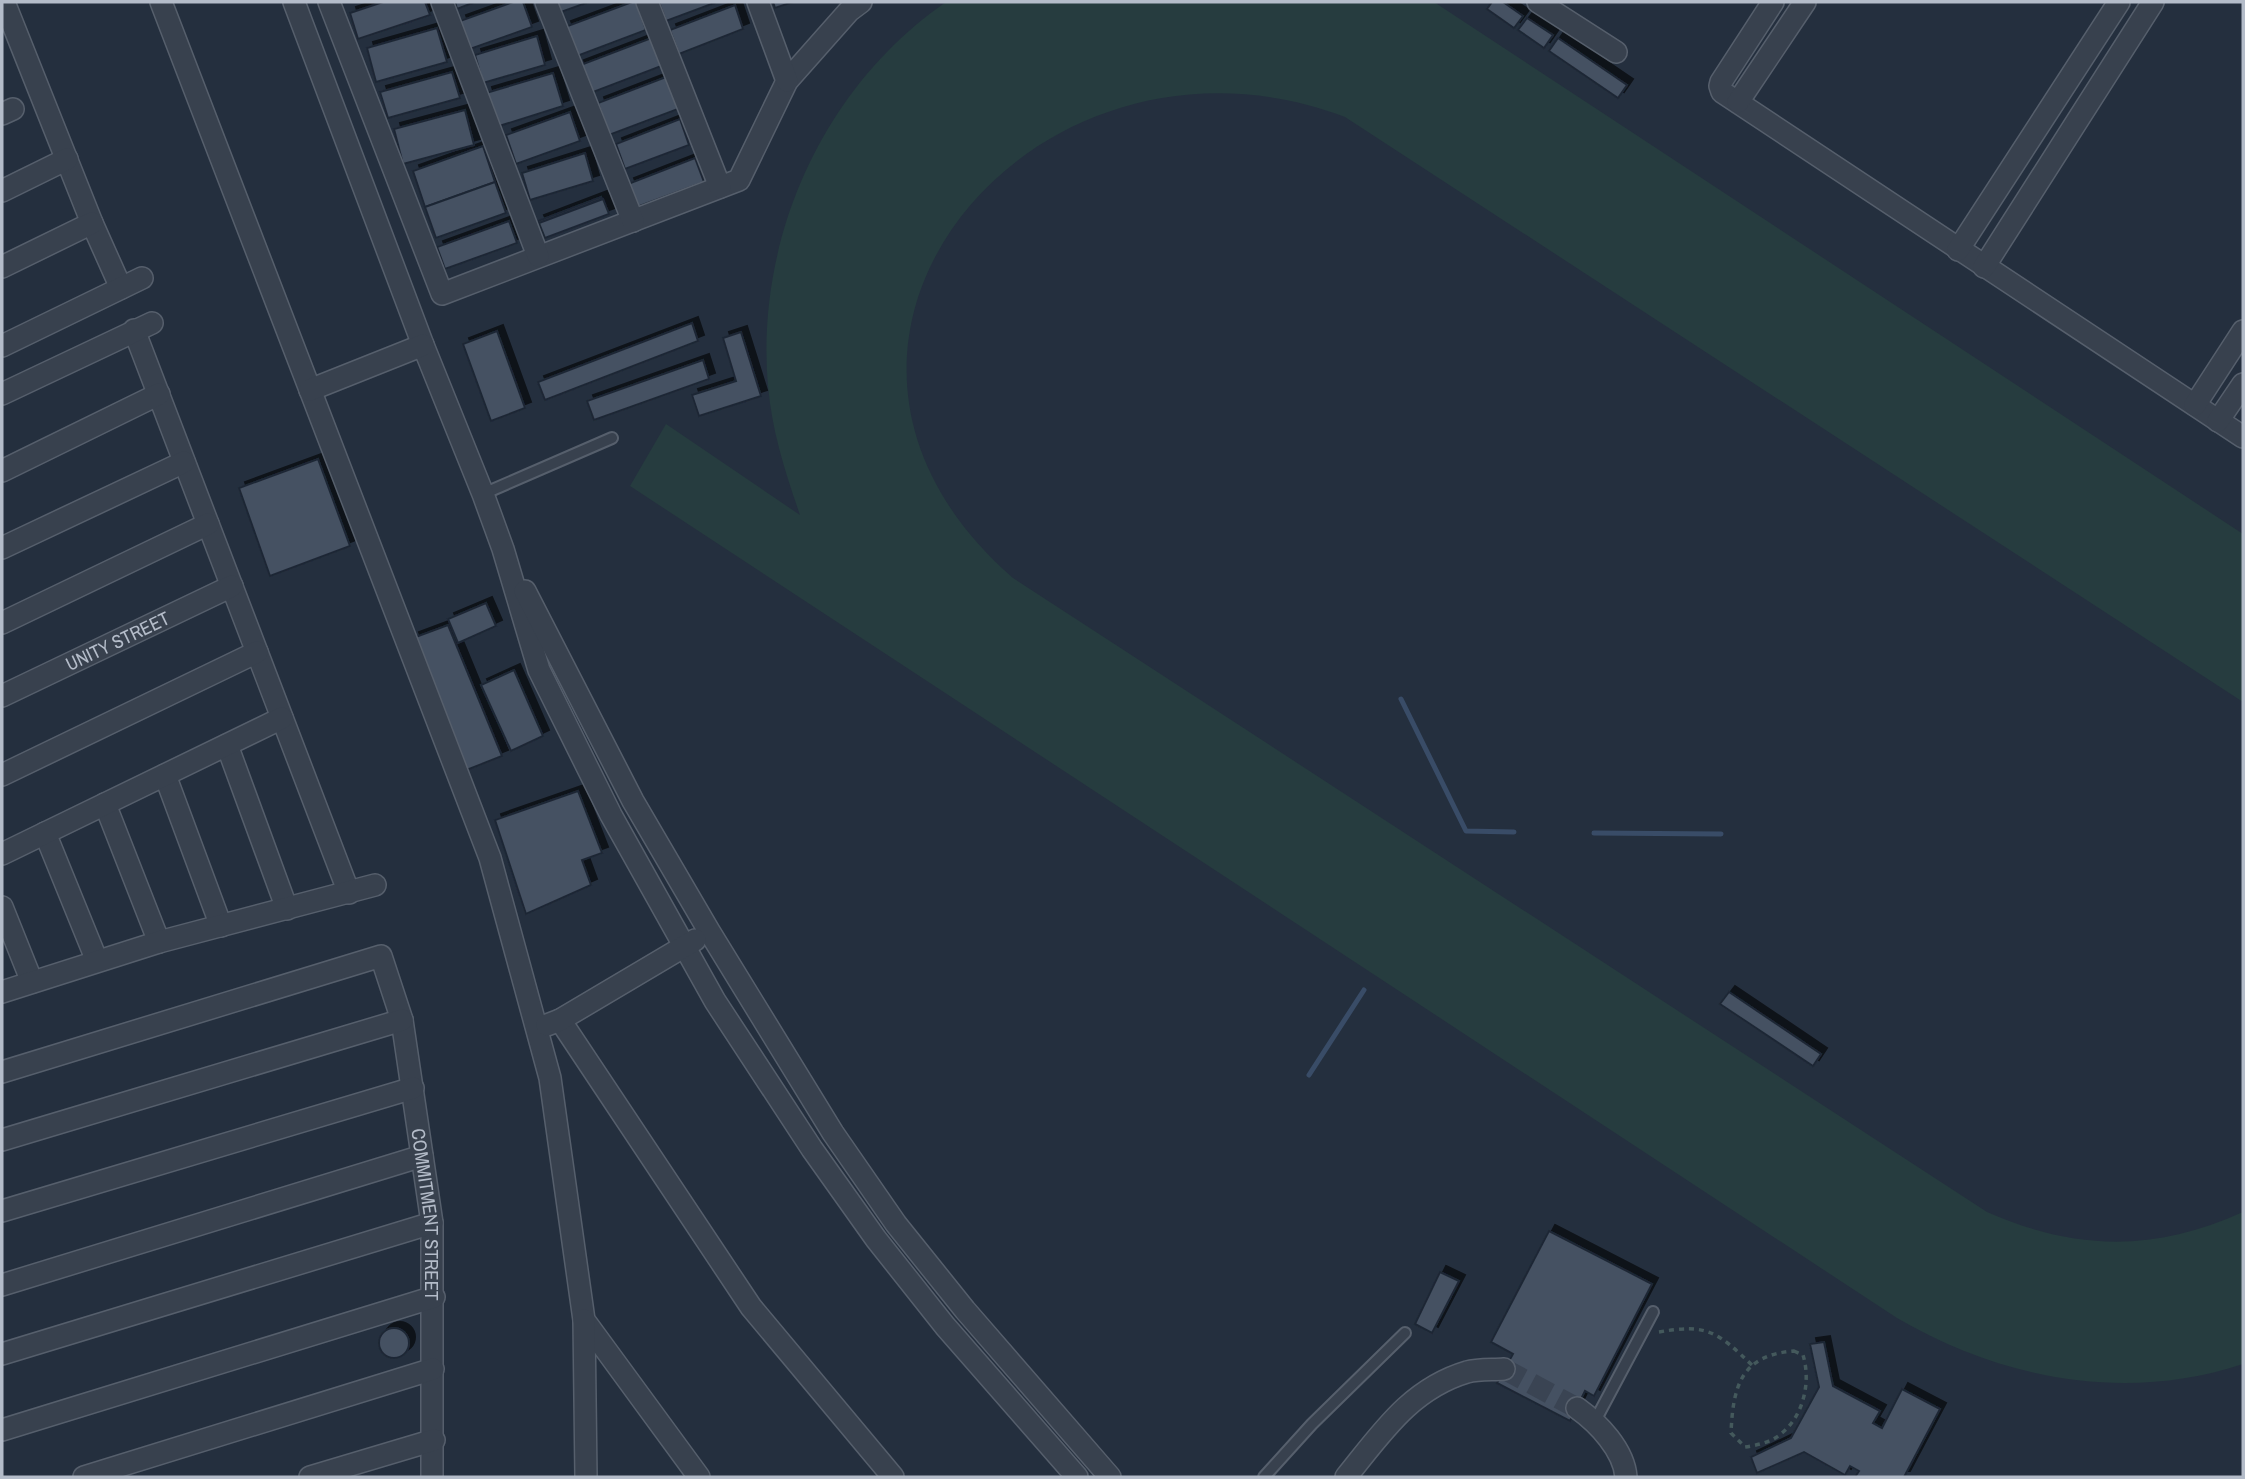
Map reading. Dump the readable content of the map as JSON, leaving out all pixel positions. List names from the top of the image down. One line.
{"streets":{"street":["UNITY STREET","COMMITMENT STREET"]}}
